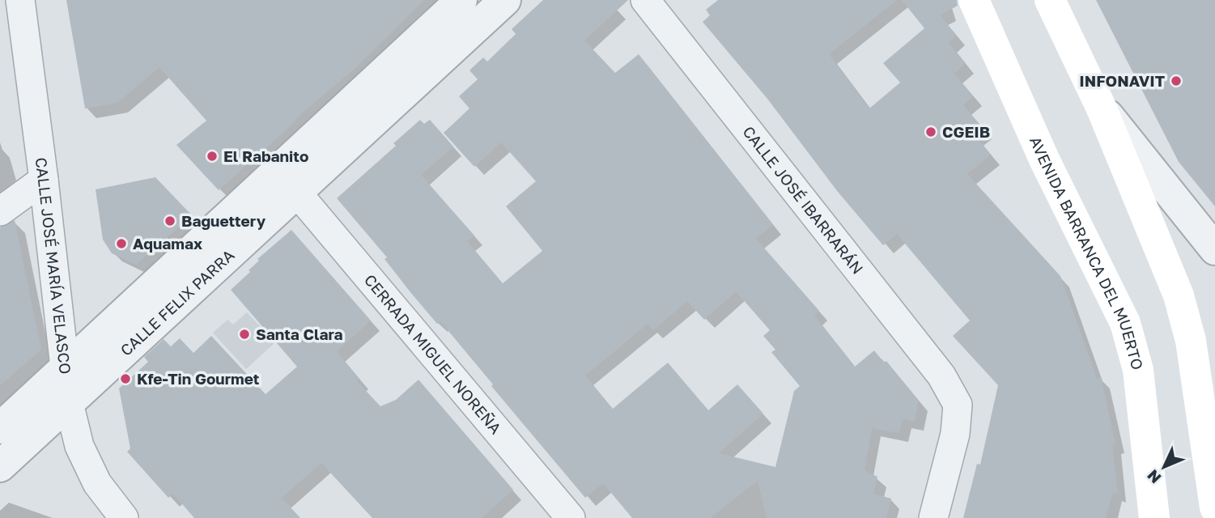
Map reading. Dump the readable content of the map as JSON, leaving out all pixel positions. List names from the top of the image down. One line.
{"streets":{"main road":["AVENIDA BARRANCA DEL MUERTO"],"street":["CALLE JOSÉ IBARRARÁN","CALLE JOSÉ MARÍA VELASCO","CALLE FELIX PARRA","CERRADA MIGUEL NOREÑA"]},"crossings":[["CALLE JOSÉ MARÍA VELASCO","CALLE FELIX PARRA"],["CALLE FELIX PARRA","CERRADA MIGUEL NOREÑA"]],"places":["INFONAVIT","CGEIB","El Rabanito","Baguettery","Aquamax","Santa Clara","Kfe-Tin Gourmet"],"north":"bottom left"}
